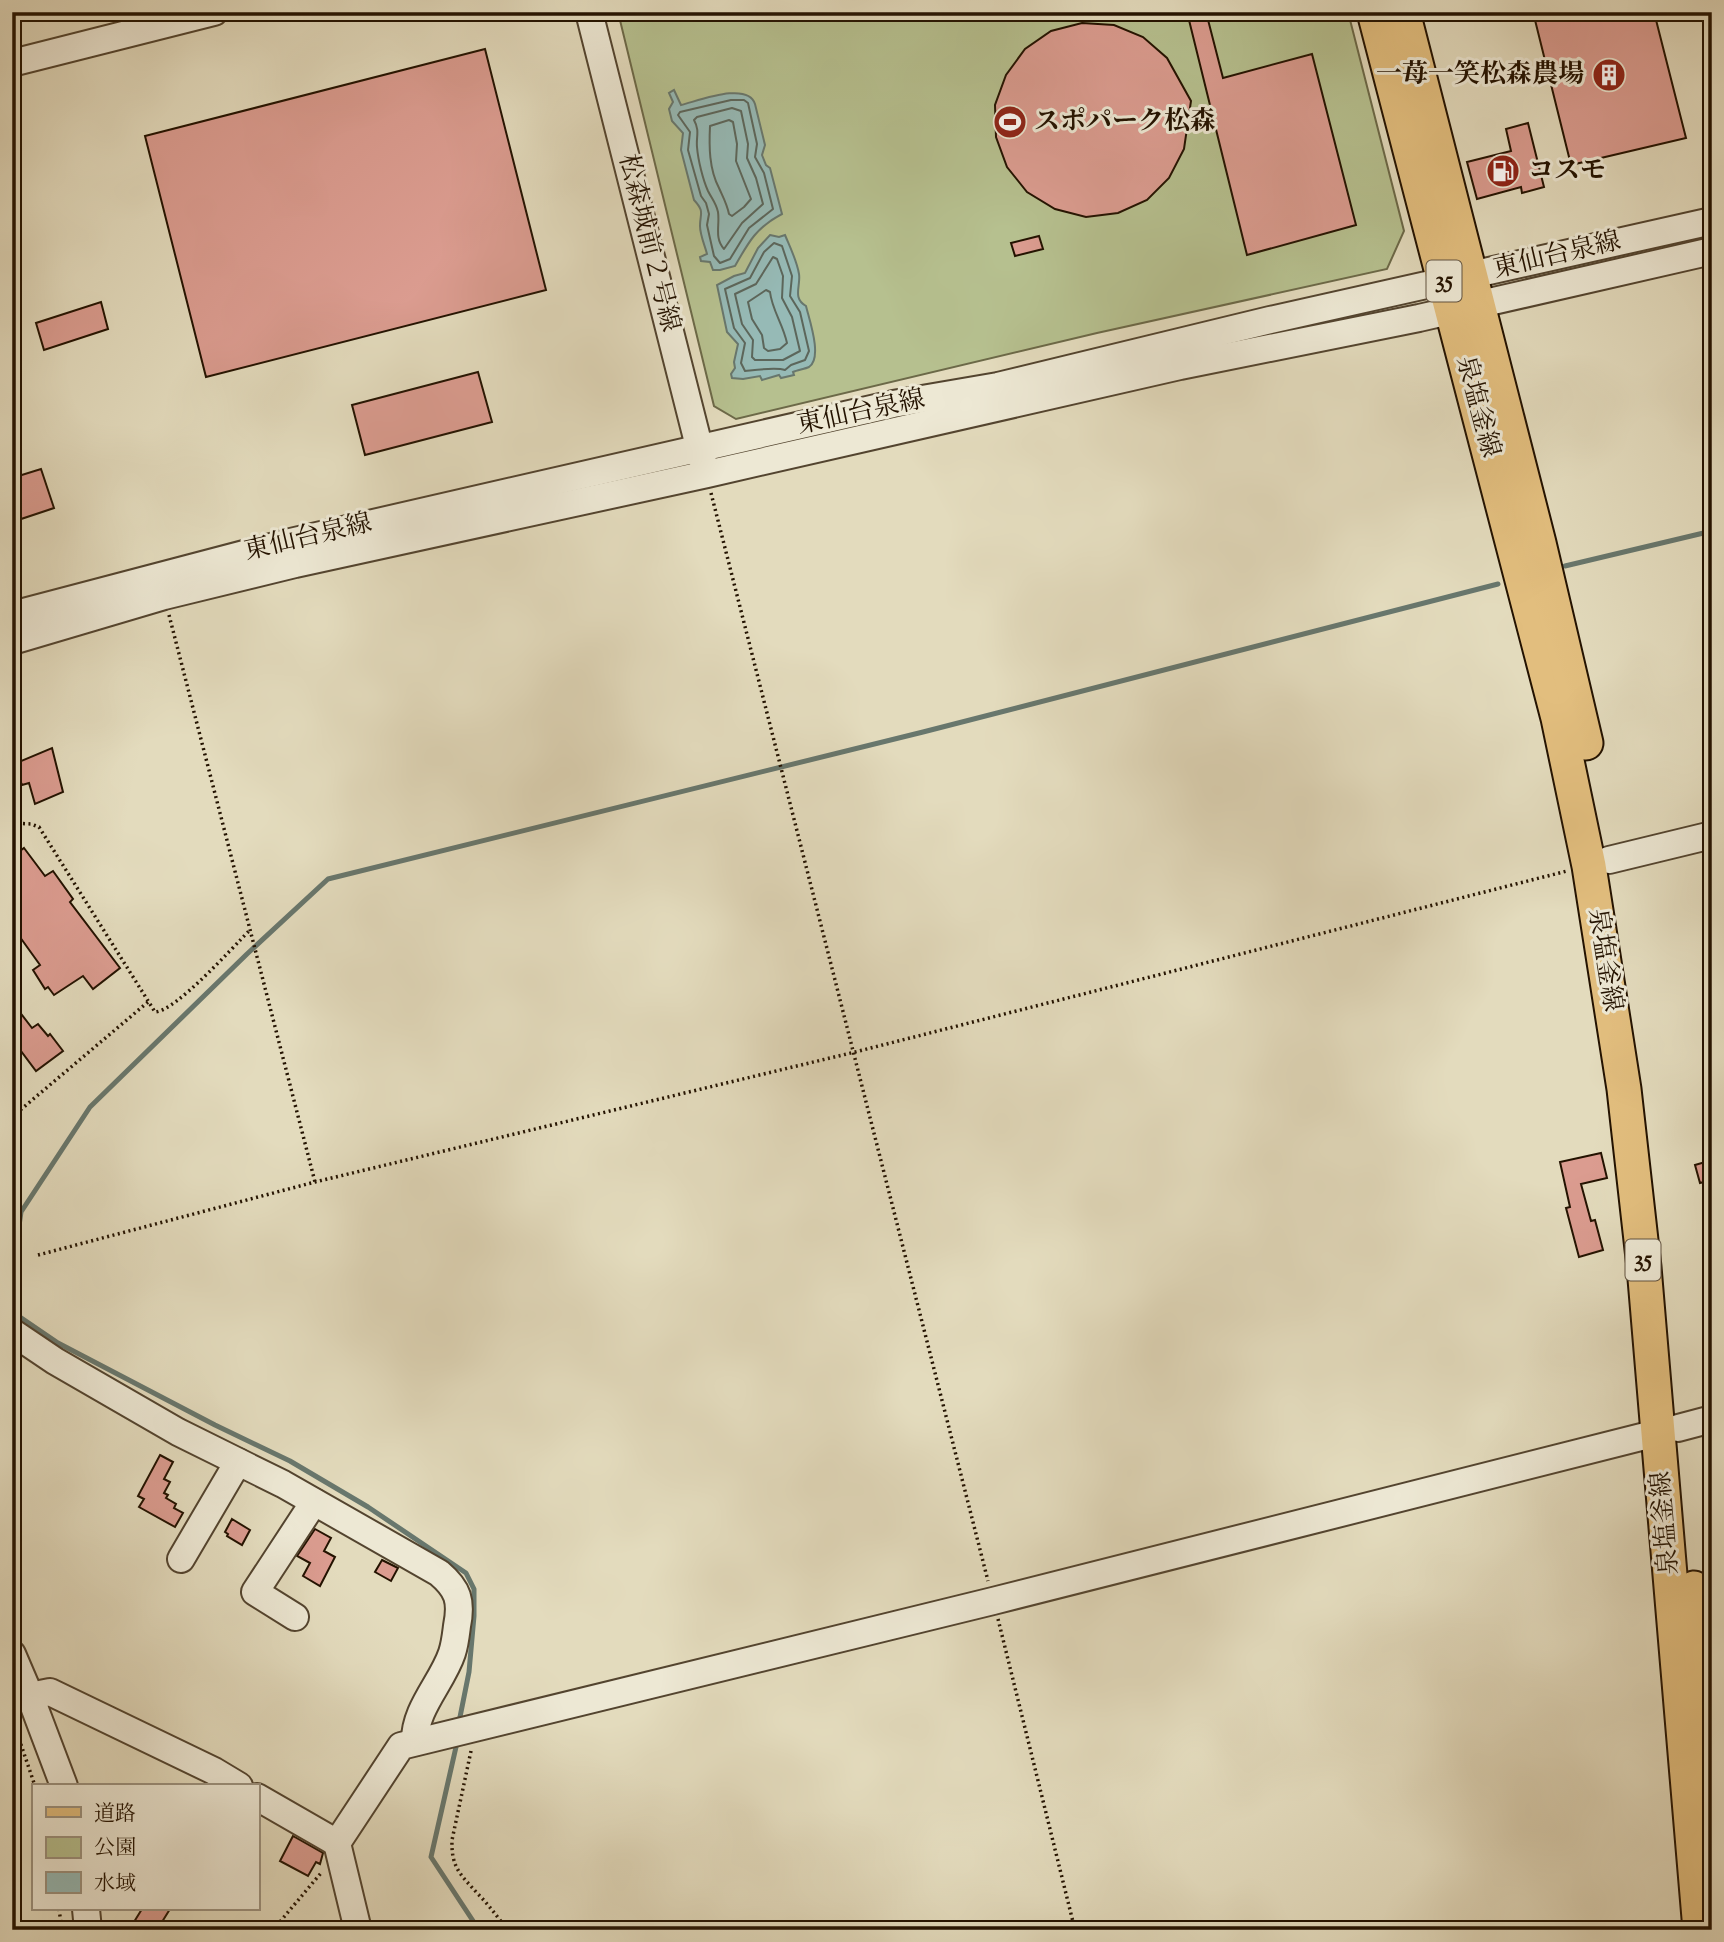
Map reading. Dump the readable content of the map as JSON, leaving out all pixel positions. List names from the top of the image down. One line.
{"streets":{"main road":["35","泉塩釜線"],"street":["松森城前２号線","東仙台泉線"]},"crossings":[["松森城前２号線","東仙台泉線"],["東仙台泉線","35"],["東仙台泉線","泉塩釜線"],["35","泉塩釜線"]],"places":{"building":["一苺一笑松森農場"],"sports":["スポパーク松森"],"fuel station":["コスモ"]},"legend":["道路","公園","水域"]}
